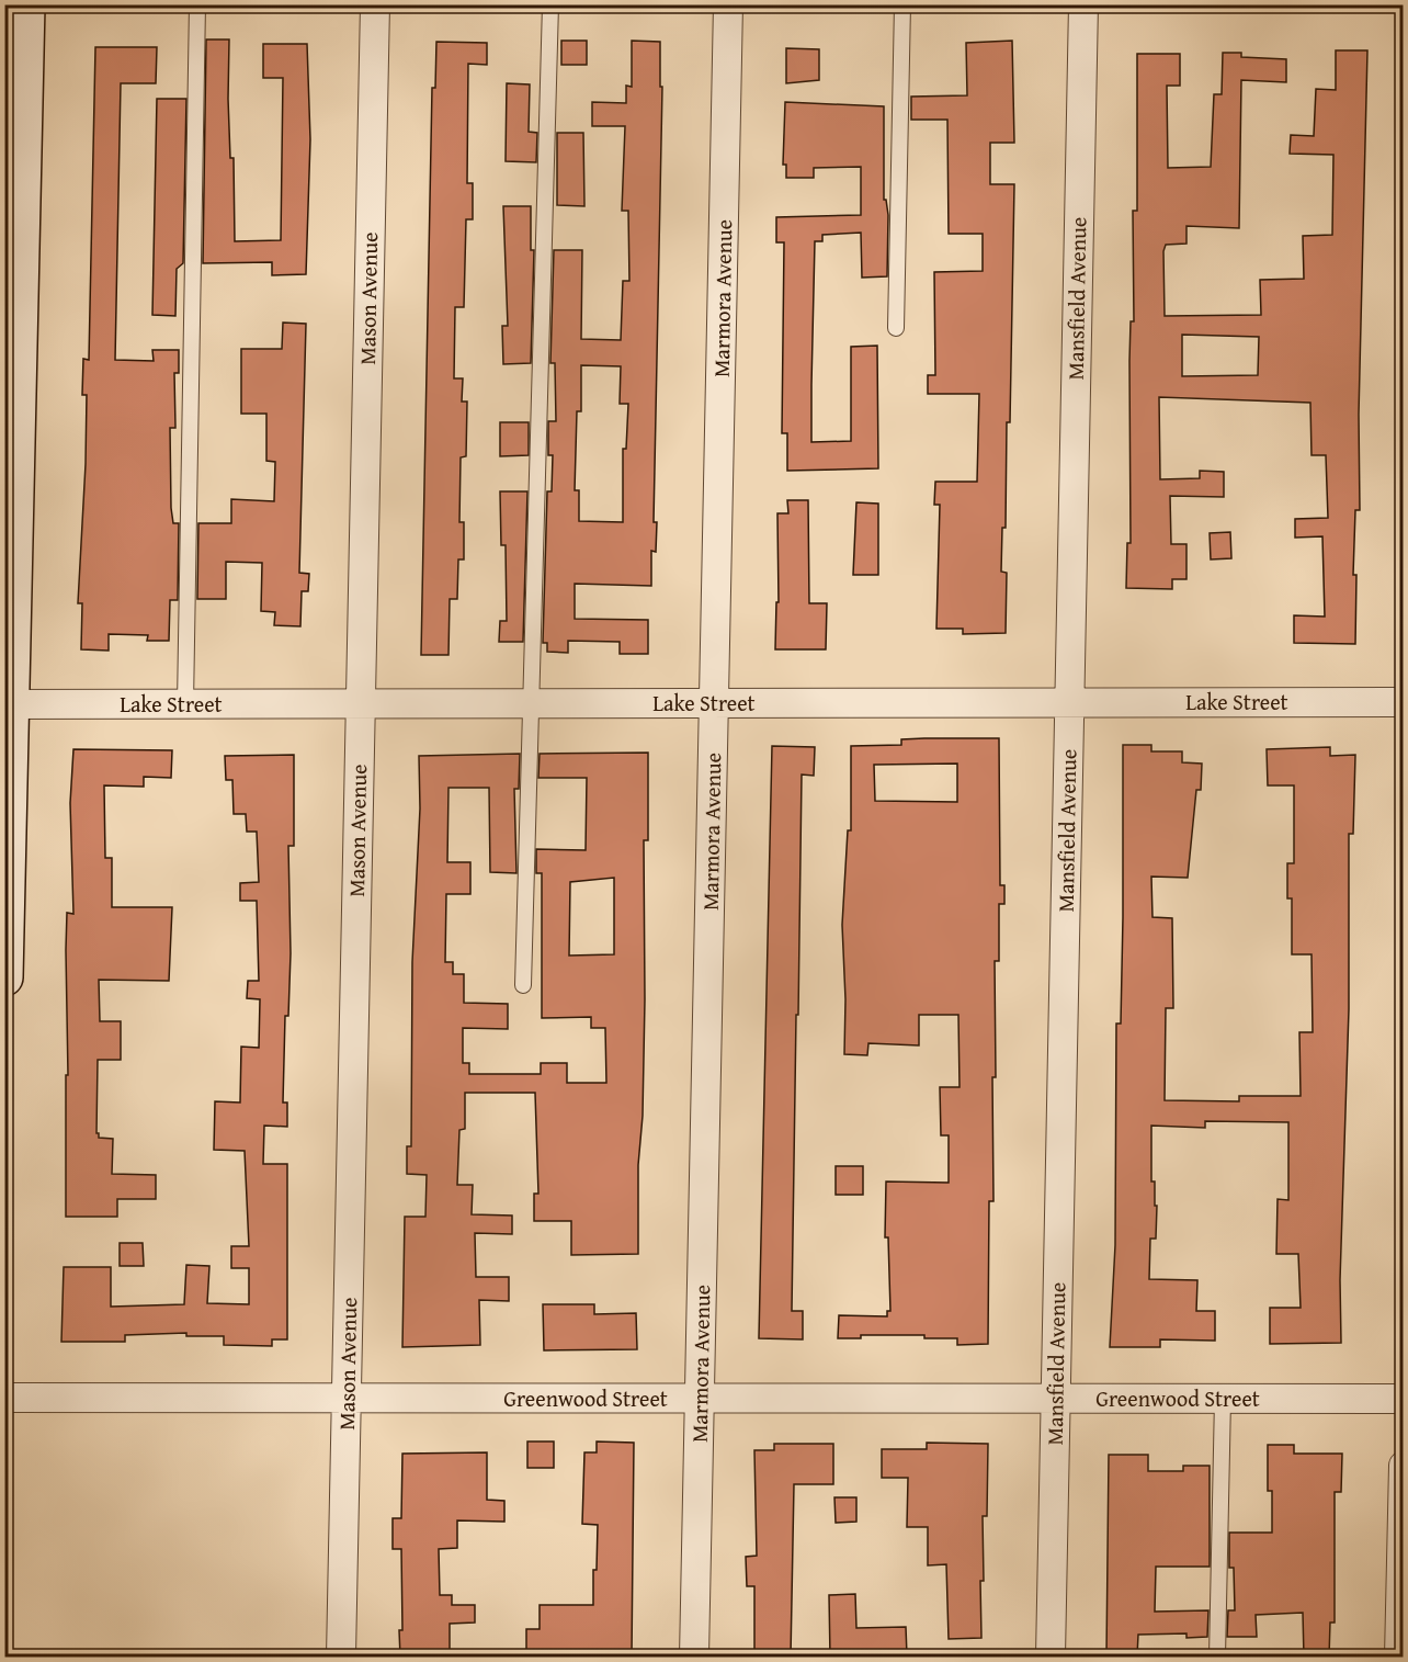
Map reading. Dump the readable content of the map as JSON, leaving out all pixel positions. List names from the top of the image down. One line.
{"streets":{"street":["Mason Avenue","Marmora Avenue","Mansfield Avenue","Lake Street","Greenwood Street"]},"crossings":[["Mason Avenue","Lake Street"],["Mason Avenue","Greenwood Street"],["Marmora Avenue","Lake Street"],["Marmora Avenue","Greenwood Street"],["Mansfield Avenue","Lake Street"],["Mansfield Avenue","Greenwood Street"]]}
